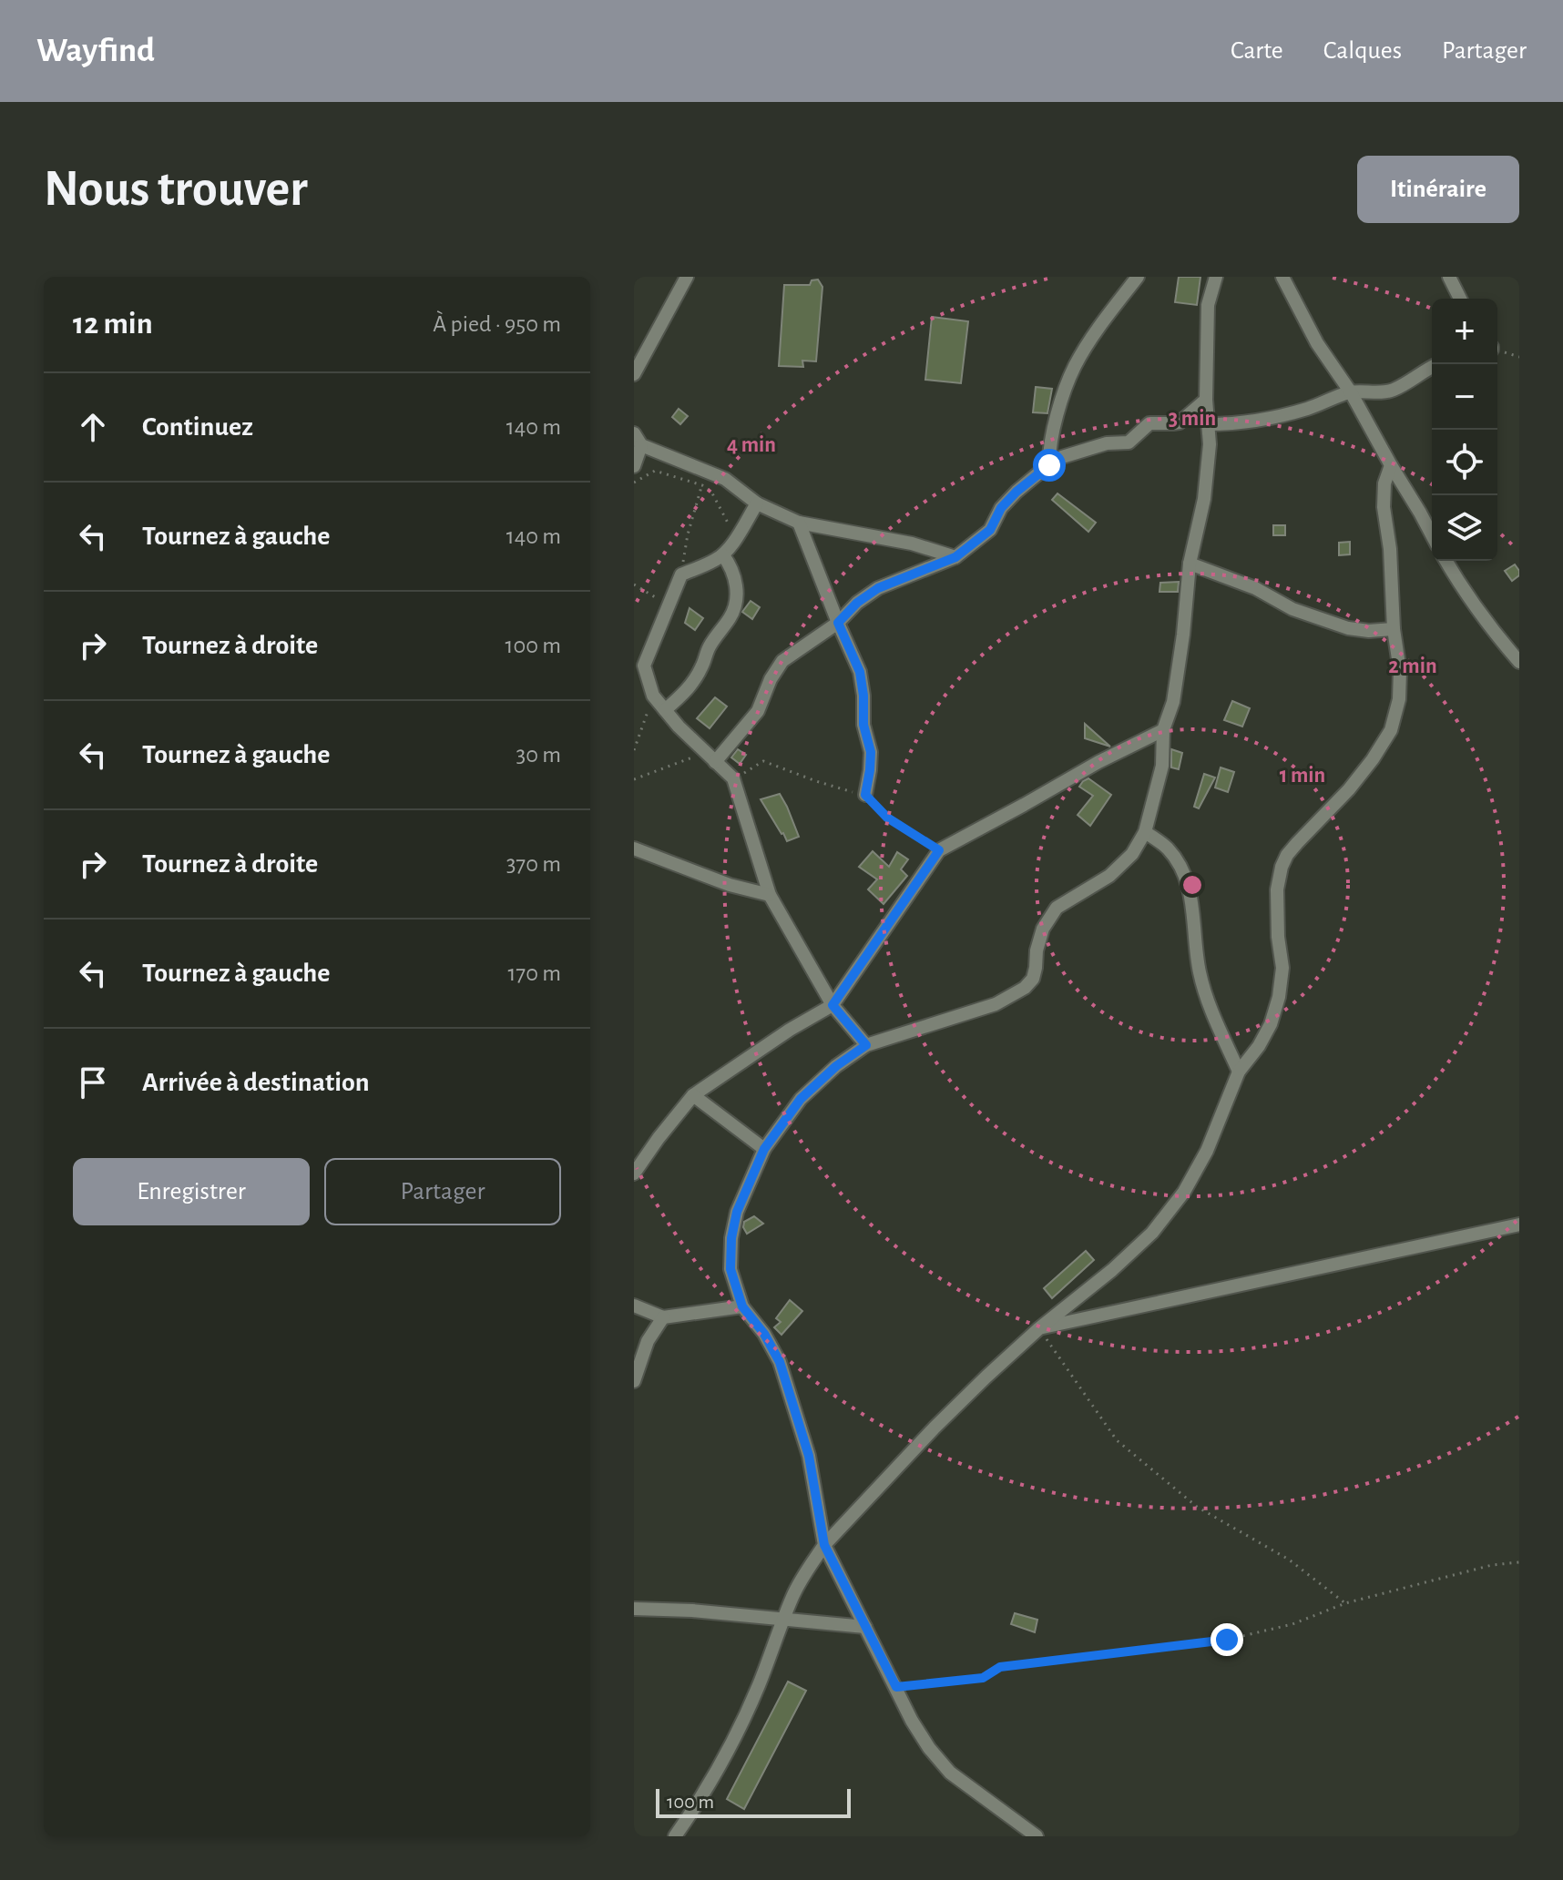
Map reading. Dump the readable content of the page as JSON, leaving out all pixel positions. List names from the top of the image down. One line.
{"scale_bar":"100 m","page":{"header":"Wayfind","nav":["Carte","Calques","Partager"],"buttons":["Itinéraire",["Enregistrer","Partager"]],"title":"Nous trouver","heading":["12 min","À pied · 950 m"],"map_buttons":["+","−"],"list":[["Continuez","140 m"],["Tournez à gauche","140 m"],["Tournez à droite","100 m"],["Tournez à gauche","30 m"],["Tournez à droite","370 m"],["Tournez à gauche","170 m"],"Arrivée à destination"],"scale":"100 m"},"rings":["3 min","4 min","2 min","1 min"]}
